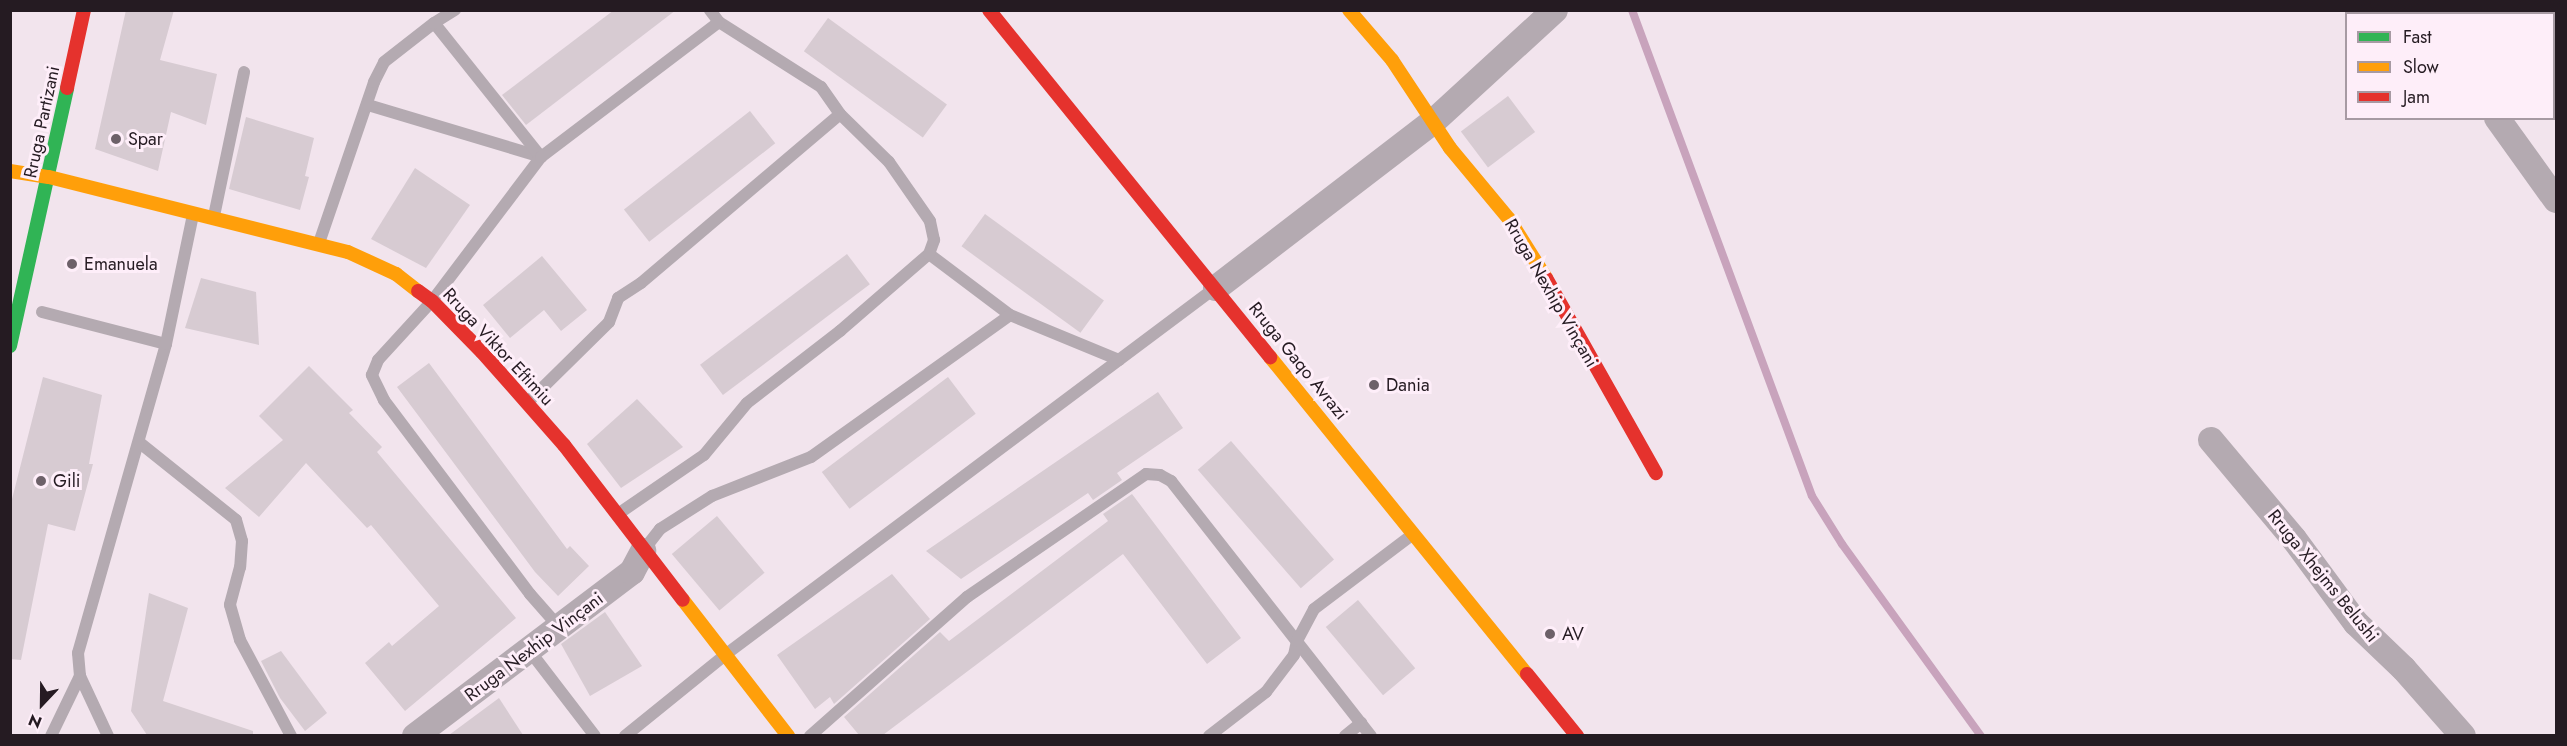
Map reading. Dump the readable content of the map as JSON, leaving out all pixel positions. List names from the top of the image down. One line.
{"streets":{"street":["Rruga Partizani","Rruga Nexhip Vinçani","Rruga Viktor Eftimiu","Rruga Gaqo Avrazi","Rruga Xhejms Belushi"]},"crossings":[["Rruga Partizani","Rruga Viktor Eftimiu"],["Rruga Nexhip Vinçani","Rruga Viktor Eftimiu"]],"places":["Spar","Emanuela","Dania","Gili","AV"],"legend":["Fast","Slow","Jam"],"north":"bottom"}
